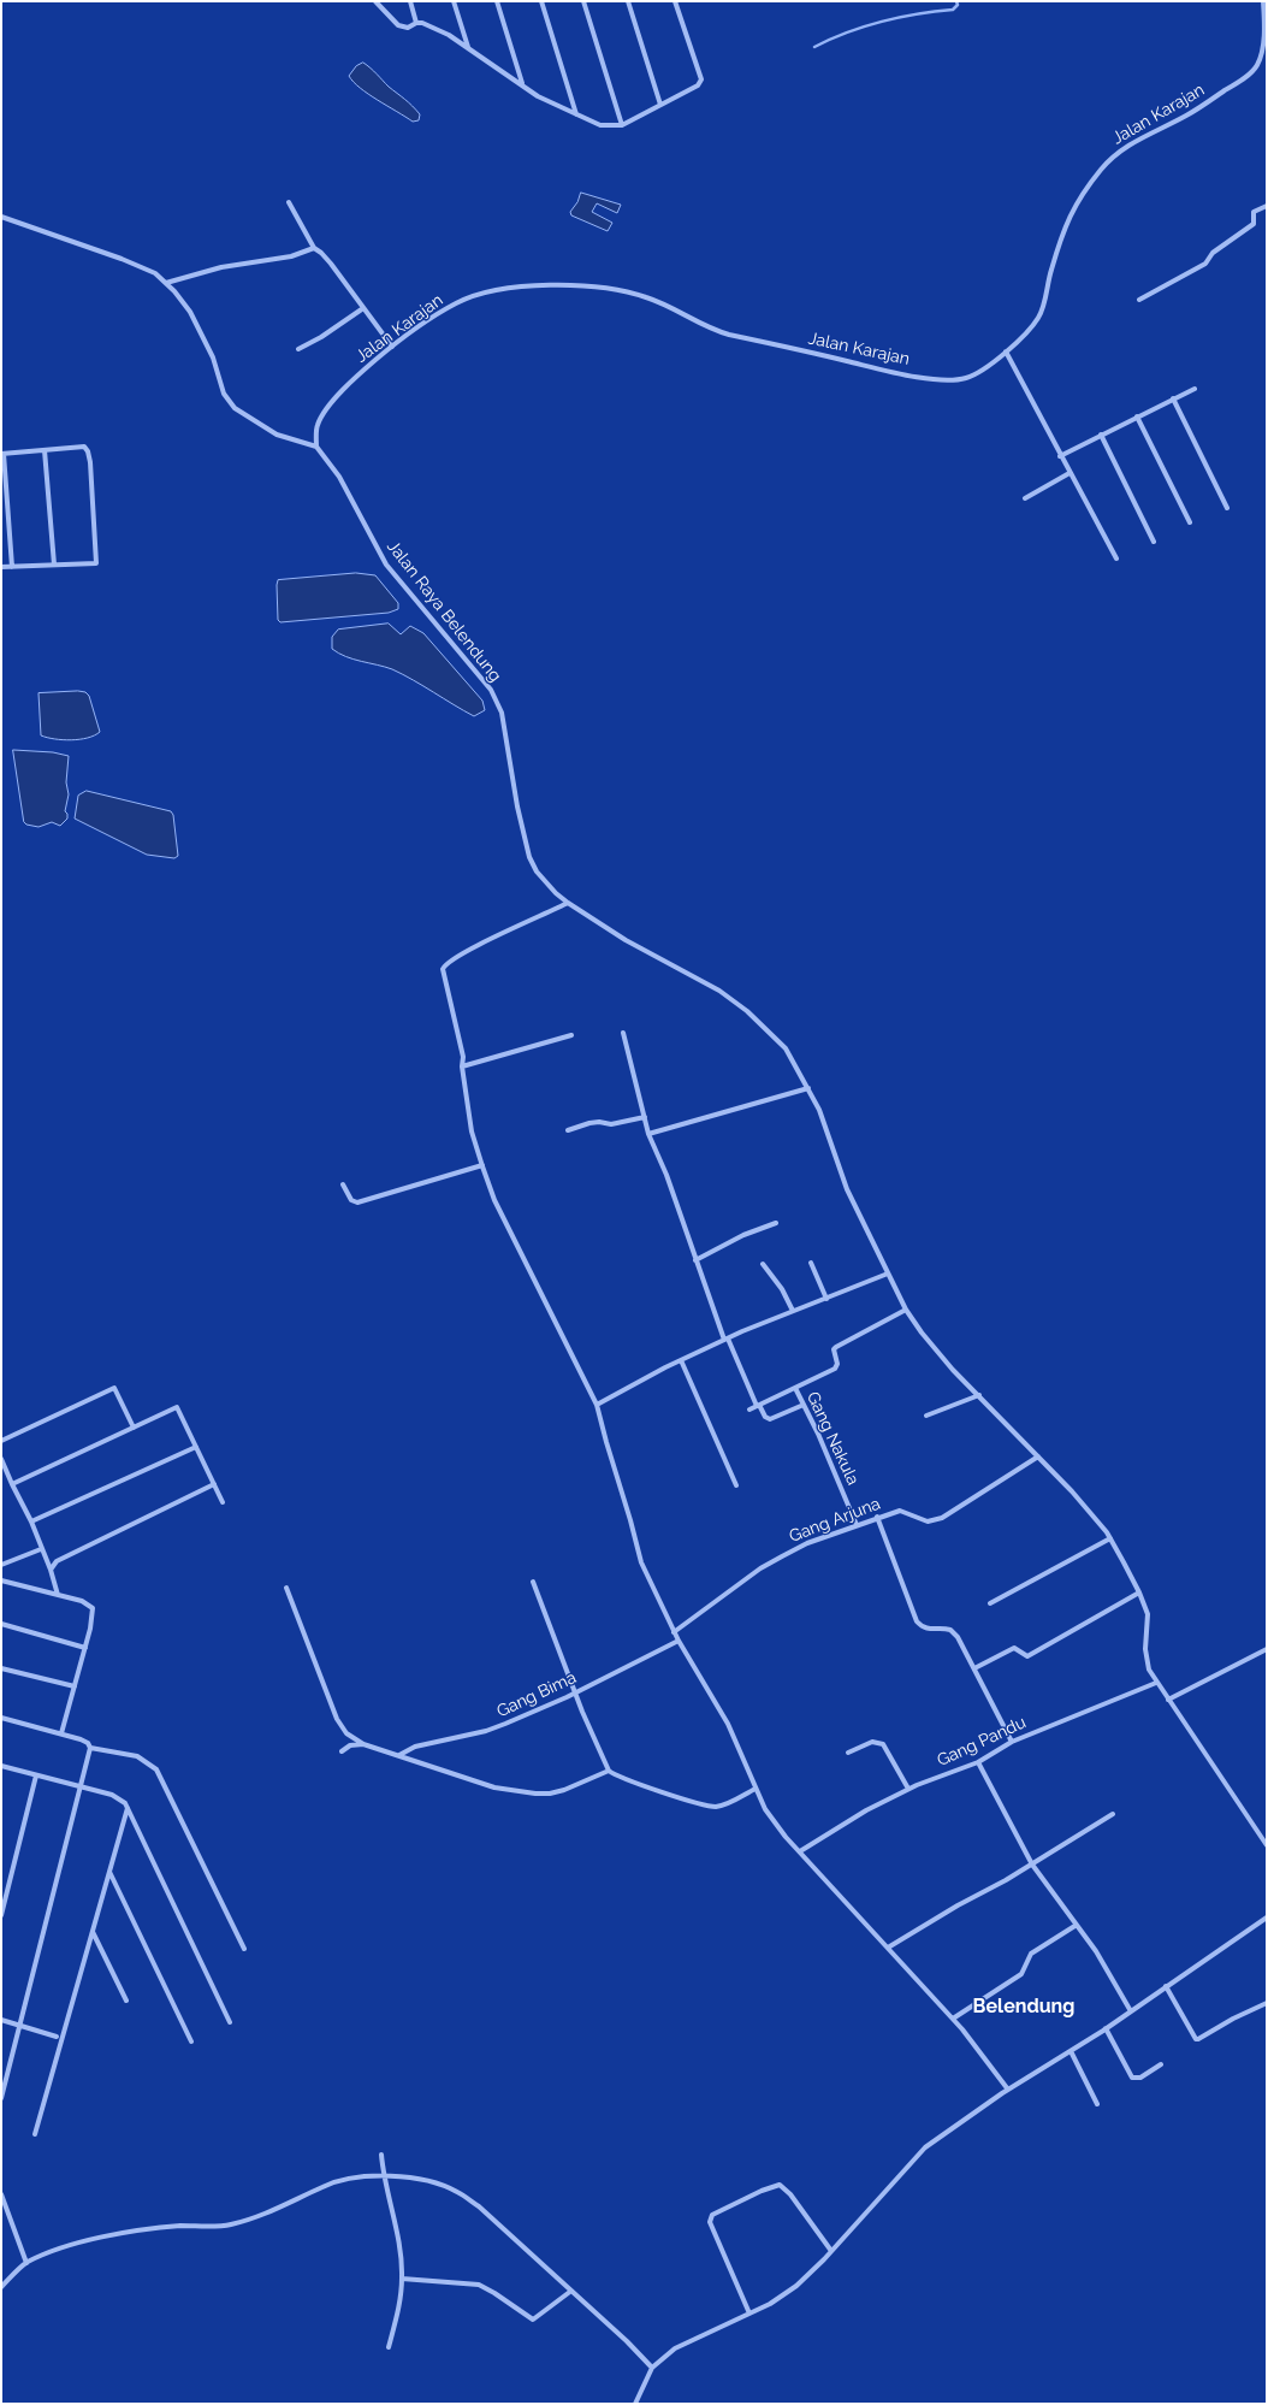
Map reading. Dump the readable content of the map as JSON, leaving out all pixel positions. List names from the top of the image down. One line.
{"streets":{"street":["Jalan Karajan","Jalan Raya Belendung","Gang Nakula","Gang Arjuna","Gang Bima","Gang Pandu"]},"crossings":[["Jalan Karajan","Jalan Raya Belendung"],["Jalan Raya Belendung","Gang Arjuna"],["Jalan Raya Belendung","Gang Pandu"],["Gang Nakula","Gang Arjuna"]],"districts":["Belendung"]}
